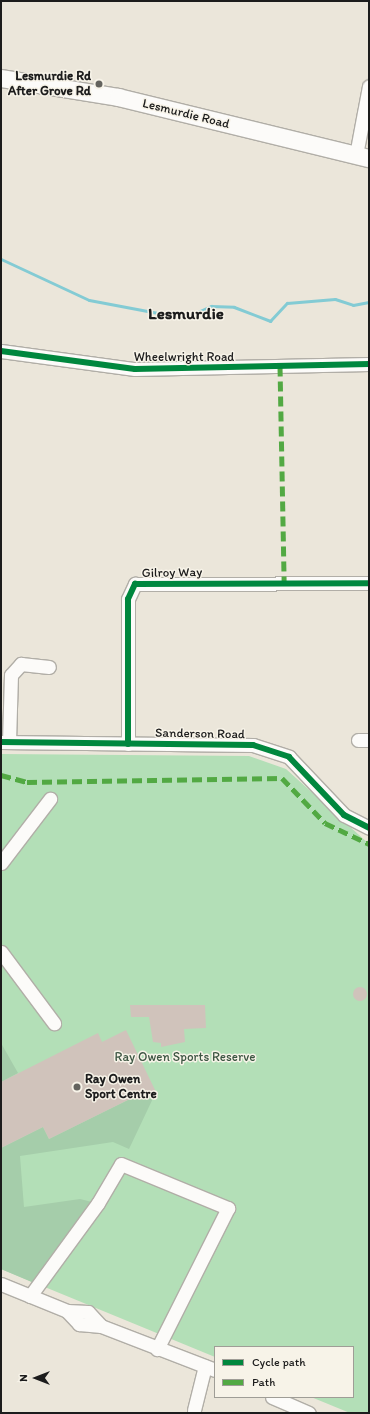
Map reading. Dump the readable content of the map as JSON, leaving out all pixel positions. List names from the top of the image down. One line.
{"streets":{"main road":["Lesmurdie Road"],"street":["Wheelwright Road","Gilroy Way","Sanderson Road"]},"crossings":[["Gilroy Way","Sanderson Road"]],"districts":["Lesmurdie"],"parks":["Ray Owen Sports Reserve"],"places":["Lesmurdie Rd After Grove Rd","Ray Owen Sport Centre"],"legend":["Cycle path","Path"],"north":"left"}
